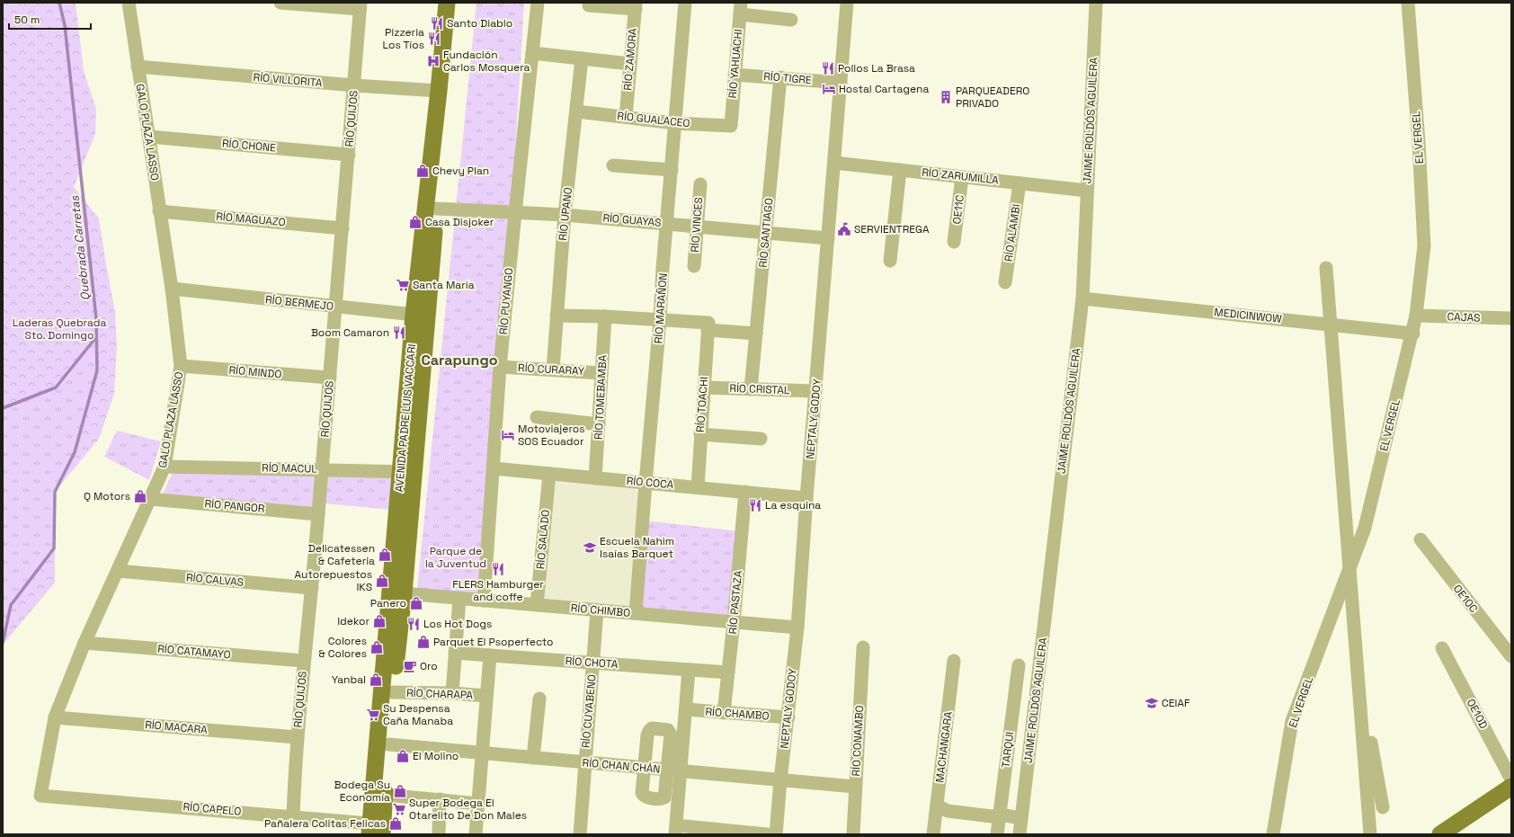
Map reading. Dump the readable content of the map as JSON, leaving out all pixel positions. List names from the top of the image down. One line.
{"streets":{"main road":["AVENIDA PADRE LUIS VACCARI"],"street":["RÍO ZAMORA","RÍO YAHUACHI","RÍO TIGRE","RÍO VILLORITA","RÍO QUIJOS","RÍO GUALACEO","JAIME ROLDÓS AGUILERA","GALO PLAZA LASSO","EL VERGEL","RÍO CHONE","RÍO ZARUMILLA","OE11C","RÍO UPANO","RÍO MAGUAZO","RÍO GUAYAS","RÍO VINCES","RÍO SANTIAGO","RÍO ALAMBI","RÍO PUYANGO","RÍO BERMEJO","RÍO MARAÑON","MEDICINWOW","CAJAS","RÍO CURARAY","RÍO MINDO","RÍO CRISTAL","RÍO TOMEBAMBA","RÍO TOACHI","NEPTALY GODOY","RÍO MACUL","RÍO COCA","RÍO PANGOR","RÍO SALADO","RÍO CALVAS","OE10C","RÍO PASTAZA","RÍO CHIMBO","RÍO CATAMAYO","RÍO CHOTA","RÍO CHARAPA","RÍO CUYABENO","RÍO CHAMBO","OE10D","RÍO MACARA","RÍO CONAMBO","MACHANGARA","TARQUI","RÍO CHAN CHÁN","RÍO CAPELO"]},"crossings":[["RÍO ZAMORA","RÍO GUALACEO"],["RÍO YAHUACHI","RÍO TIGRE"],["RÍO YAHUACHI","RÍO GUALACEO"],["RÍO TIGRE","RÍO SANTIAGO"],["RÍO TIGRE","NEPTALY GODOY"],["RÍO VILLORITA","RÍO QUIJOS"],["RÍO VILLORITA","GALO PLAZA LASSO"],["RÍO VILLORITA","AVENIDA PADRE LUIS VACCARI"],["RÍO QUIJOS","RÍO CHONE"],["RÍO QUIJOS","RÍO MAGUAZO"],["RÍO QUIJOS","RÍO BERMEJO"],["RÍO QUIJOS","RÍO MINDO"],["RÍO QUIJOS","RÍO MACUL"],["RÍO QUIJOS","RÍO PANGOR"],["RÍO QUIJOS","RÍO CALVAS"],["RÍO QUIJOS","RÍO CATAMAYO"],["RÍO QUIJOS","RÍO MACARA"],["RÍO QUIJOS","RÍO CAPELO"],["RÍO GUALACEO","RÍO UPANO"],["RÍO GUALACEO","RÍO MARAÑON"],["JAIME ROLDÓS AGUILERA","RÍO ZARUMILLA"],["JAIME ROLDÓS AGUILERA","MEDICINWOW"],["GALO PLAZA LASSO","RÍO CHONE"],["GALO PLAZA LASSO","RÍO MAGUAZO"],["GALO PLAZA LASSO","RÍO BERMEJO"],["GALO PLAZA LASSO","RÍO MINDO"],["GALO PLAZA LASSO","RÍO MACUL"],["GALO PLAZA LASSO","RÍO PANGOR"],["GALO PLAZA LASSO","RÍO CALVAS"],["GALO PLAZA LASSO","RÍO CATAMAYO"],["GALO PLAZA LASSO","RÍO MACARA"],["GALO PLAZA LASSO","RÍO CAPELO"],["EL VERGEL","MEDICINWOW"],["EL VERGEL","CAJAS"],["RÍO ZARUMILLA","OE11C"],["RÍO ZARUMILLA","RÍO ALAMBI"],["RÍO ZARUMILLA","NEPTALY GODOY"],["RÍO UPANO","RÍO GUAYAS"],["RÍO UPANO","RÍO CURARAY"],["RÍO GUAYAS","RÍO VINCES"],["RÍO GUAYAS","RÍO SANTIAGO"],["RÍO GUAYAS","RÍO PUYANGO"],["RÍO GUAYAS","RÍO MARAÑON"],["RÍO GUAYAS","AVENIDA PADRE LUIS VACCARI"],["RÍO GUAYAS","NEPTALY GODOY"],["RÍO SANTIAGO","RÍO CRISTAL"],["RÍO PUYANGO","RÍO CURARAY"],["RÍO PUYANGO","RÍO COCA"],["RÍO PUYANGO","RÍO CHIMBO"],["RÍO BERMEJO","AVENIDA PADRE LUIS VACCARI"],["RÍO MARAÑON","RÍO COCA"],["RÍO MARAÑON","RÍO CHIMBO"],["RÍO CURARAY","RÍO TOMEBAMBA"],["RÍO CRISTAL","RÍO TOACHI"],["RÍO CRISTAL","NEPTALY GODOY"],["RÍO TOMEBAMBA","RÍO COCA"],["RÍO TOACHI","RÍO COCA"],["AVENIDA PADRE LUIS VACCARI","RÍO MACUL"],["AVENIDA PADRE LUIS VACCARI","RÍO CHIMBO"],["AVENIDA PADRE LUIS VACCARI","RÍO CHARAPA"],["AVENIDA PADRE LUIS VACCARI","RÍO CHAN CHÁN"],["AVENIDA PADRE LUIS VACCARI","RÍO CAPELO"],["NEPTALY GODOY","RÍO COCA"],["NEPTALY GODOY","RÍO CHIMBO"],["NEPTALY GODOY","RÍO CHAMBO"],["NEPTALY GODOY","RÍO CHAN CHÁN"],["RÍO COCA","RÍO SALADO"],["RÍO COCA","RÍO PASTAZA"],["RÍO SALADO","RÍO CHIMBO"],["RÍO PASTAZA","RÍO CHIMBO"],["RÍO PASTAZA","RÍO CHOTA"],["RÍO PASTAZA","RÍO CHAMBO"],["RÍO CHIMBO","RÍO CUYABENO"],["RÍO CHOTA","RÍO CUYABENO"],["RÍO CUYABENO","RÍO CHAN CHÁN"],["RÍO CONAMBO","RÍO CHAN CHÁN"]],"districts":["Carapungo"],"water":["Quebrada Carretas"],"parks":["Laderas Quebrada Sto. Domingo","Parque de la Juventud"],"places":{"restaurant":["Santo Diablo","Pizzeria Los Tíos","Pollos La Brasa","Boom Camaron","La esquina","FLERS Hamburger and coffe","Los Hot Dogs"],"hospital":["Fundación Carlos Mosquera"],"hotel":["Hostal Cartagena","Motoviajeros SOS Ecuador"],"building":["PARQUEADERO PRIVADO"],"shop":["Chevy Plan","Casa Disjoker","Q Motors","Delicatessen & Cafeteria","Autorepuestos IKS","Panero","Idekor","Parquet El Psoperfecto","Colores & Colores","Yanbal","El Molino","Bodega Su Economía","Pañalera Colitas Felicas"],"public building":["SERVIENTREGA"],"supermarket":["Santa María","Su Despensa Caña Manaba","Super Bodega El Otarelito De Don Males"],"school or university":["Escuela Nahim Isaías Barquet","CEIAF"],"cafe":["Oro"]},"scale_bar":"50 m"}
